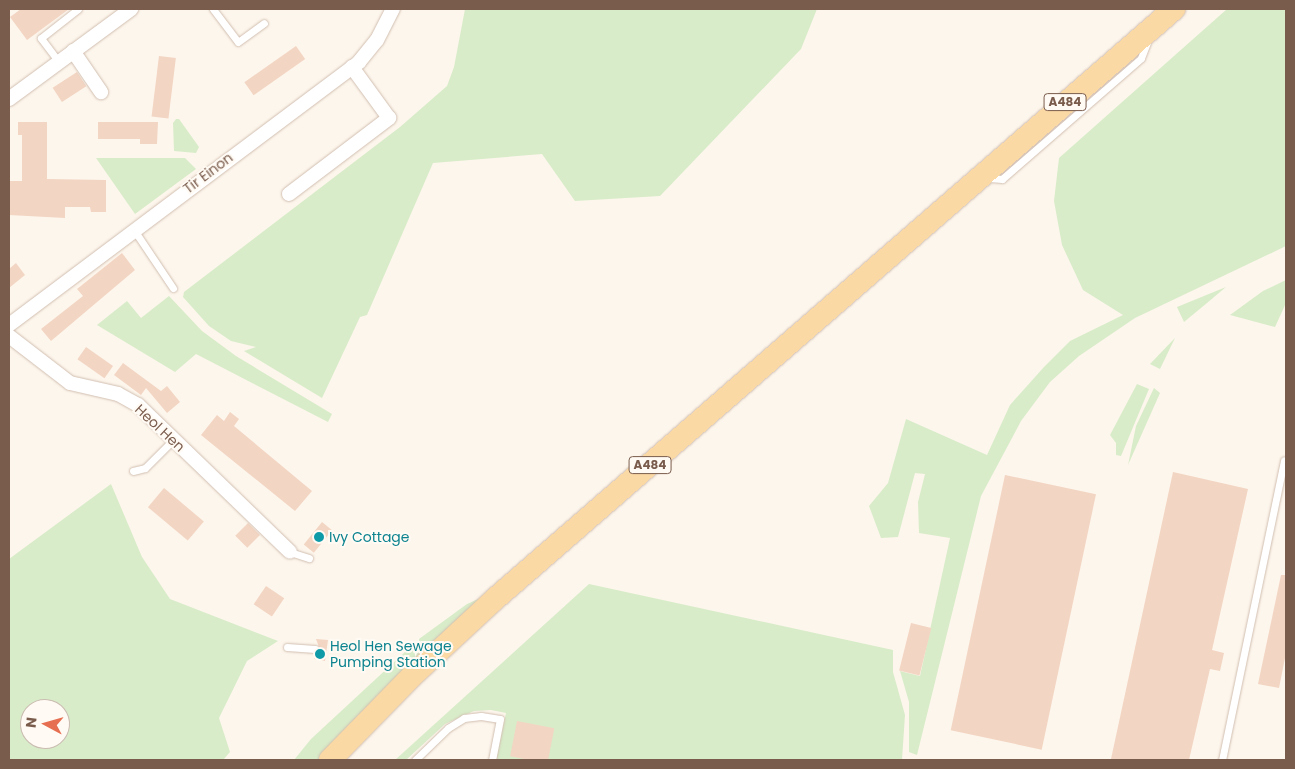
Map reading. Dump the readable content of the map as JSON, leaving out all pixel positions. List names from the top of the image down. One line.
{"streets":{"main road":["A484"],"street":["Tir Einon","Heol Hen"]},"places":["Ivy Cottage","Heol Hen Sewage Pumping Station"],"north":"left"}
